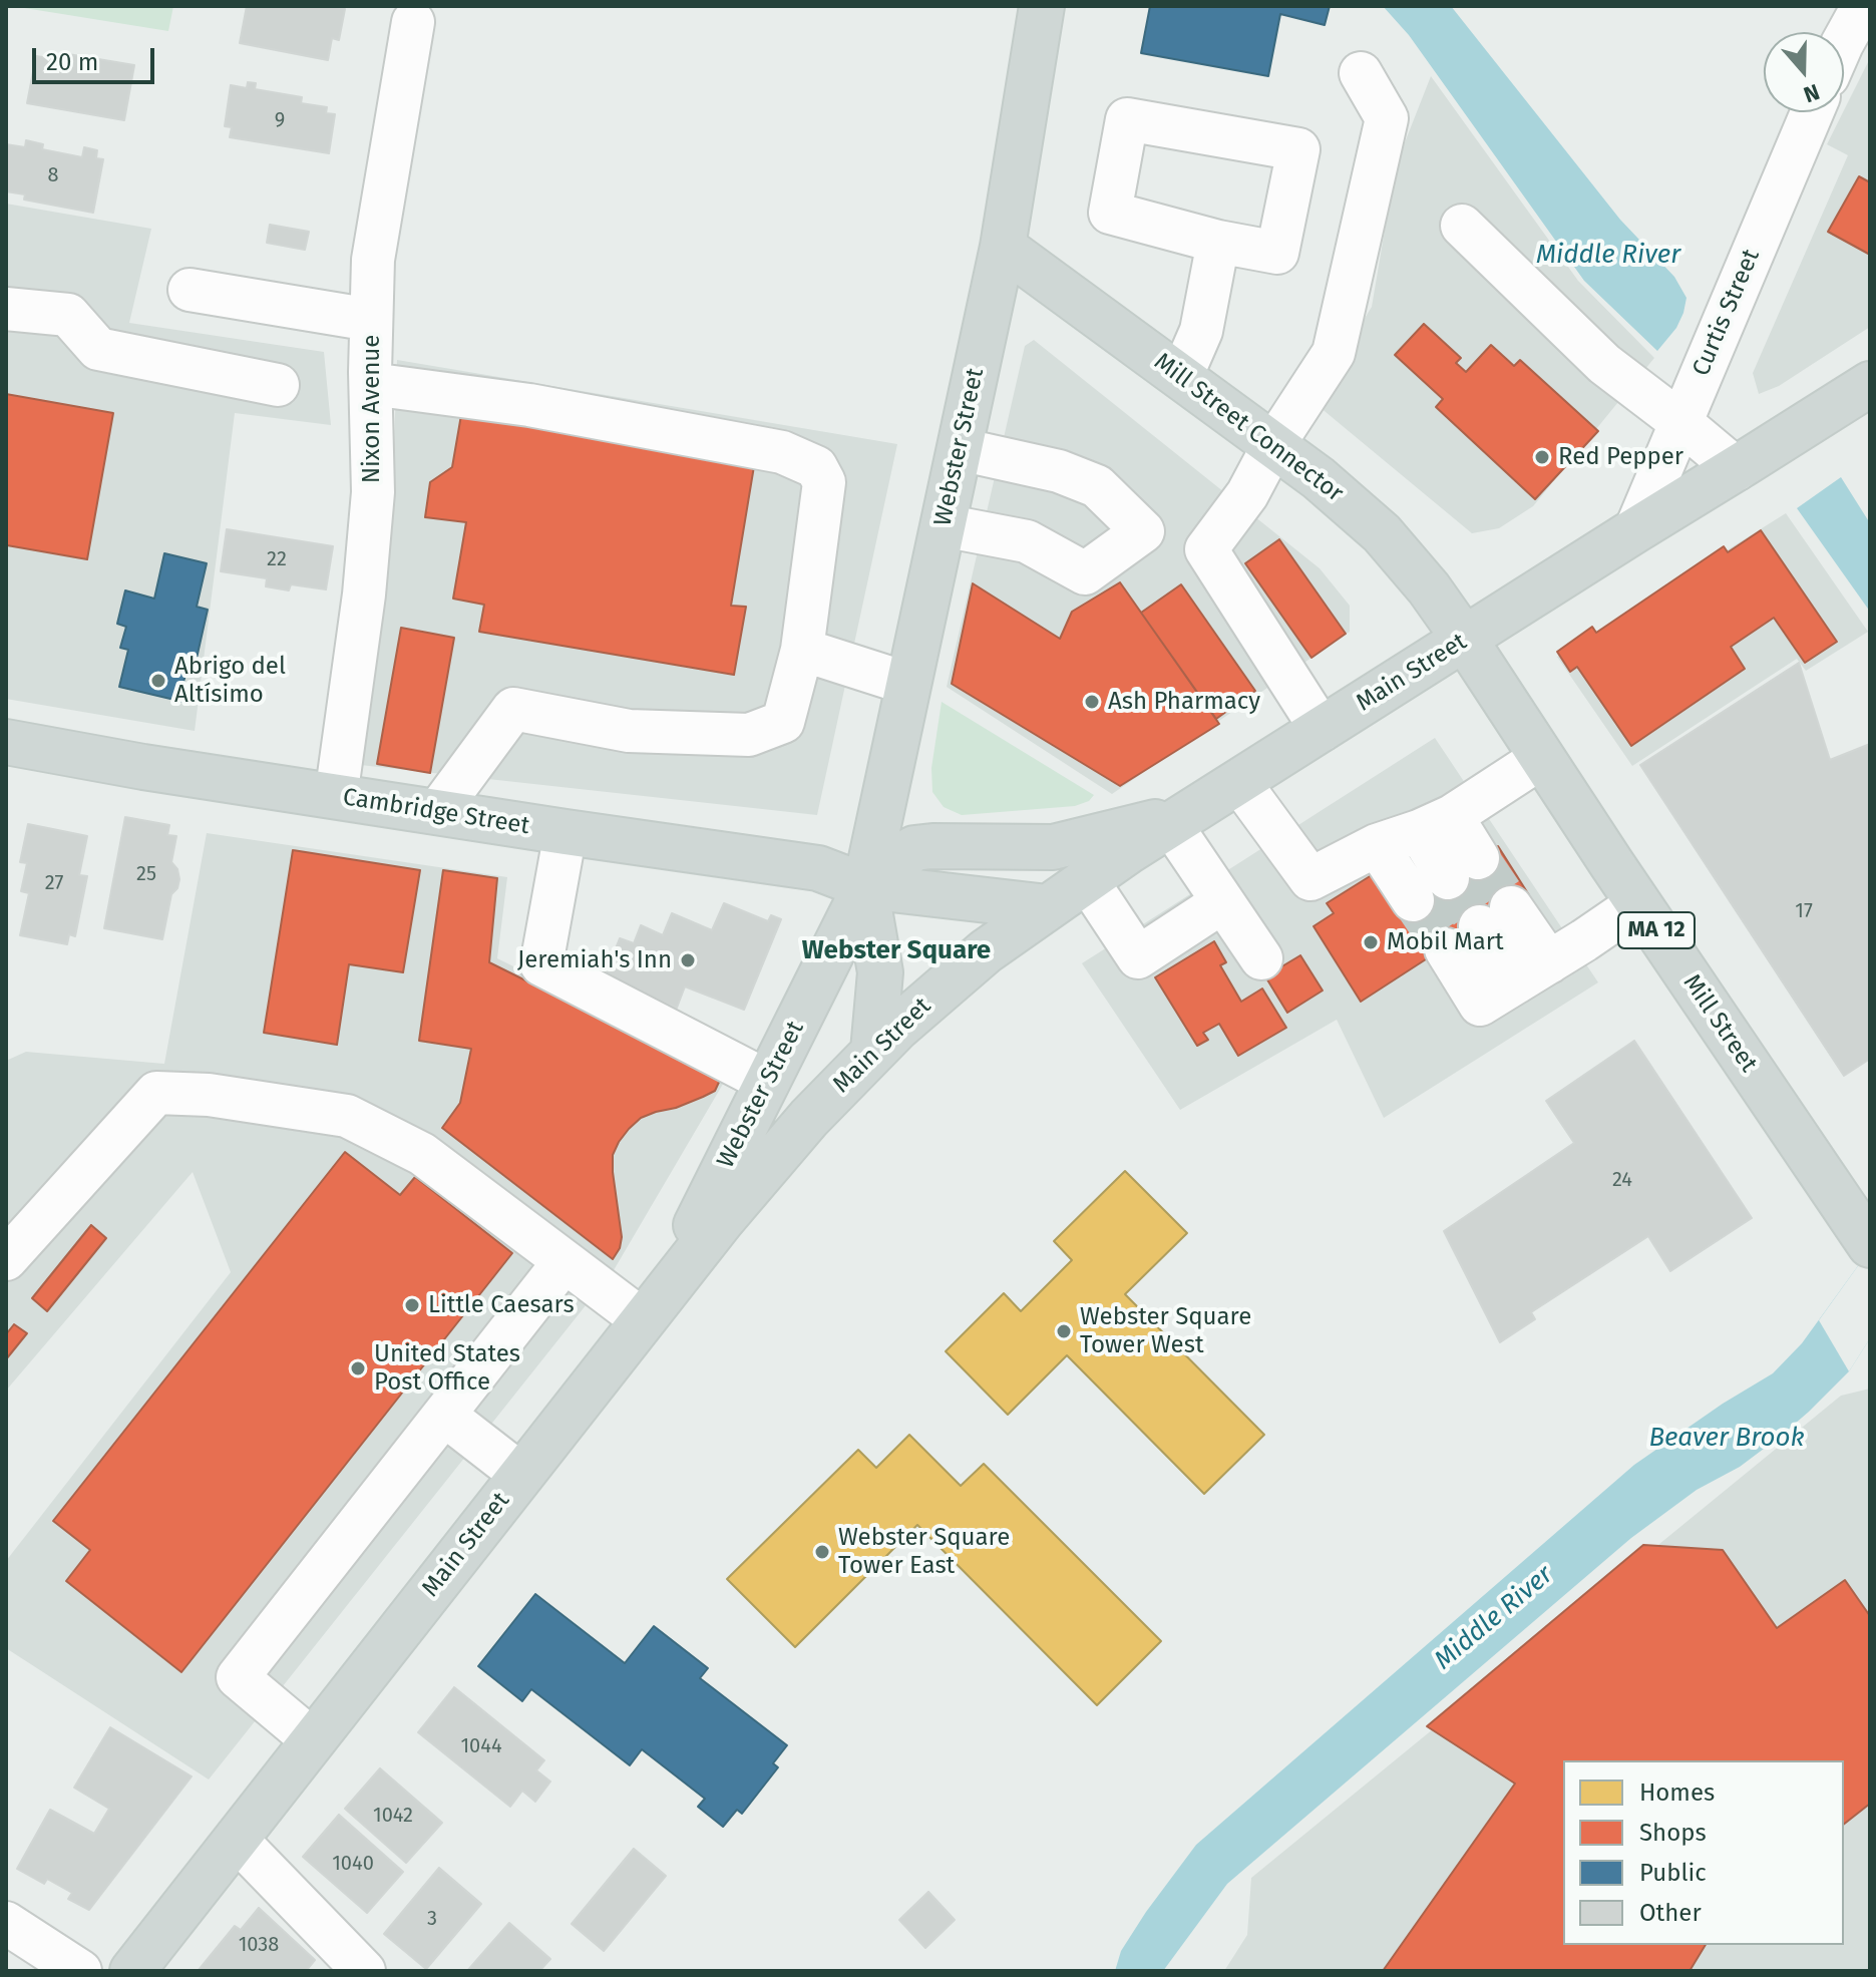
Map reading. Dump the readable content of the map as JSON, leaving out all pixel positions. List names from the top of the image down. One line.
{"streets":{"main road":["Mill Street Connector","Webster Street","Main Street","Cambridge Street","MA 12","Mill Street"],"street":["Curtis Street","Nixon Avenue"]},"crossings":[["Curtis Street","Main Street"],["Nixon Avenue","Cambridge Street"],["Mill Street Connector","Webster Street"],["Mill Street Connector","Main Street"],["Mill Street Connector","Mill Street"],["Webster Street","Main Street"],["Webster Street","Cambridge Street"],["Main Street","Cambridge Street"],["Main Street","Mill Street"]],"districts":["Webster Square"],"water":["Middle River","Beaver Brook"],"places":["Red Pepper","Abrigo del Altísimo","Ash Pharmacy","Mobil Mart","Jeremiah's Inn","Little Caesars","Webster Square Tower West","United States Post Office","Webster Square Tower East"],"house_numbers":["9","8","22","25","27","17","24","1044","1042","1040","3","1038"],"legend":["Homes","Shops","Public","Other"],"scale_bar":"20 m","north":"bottom"}
